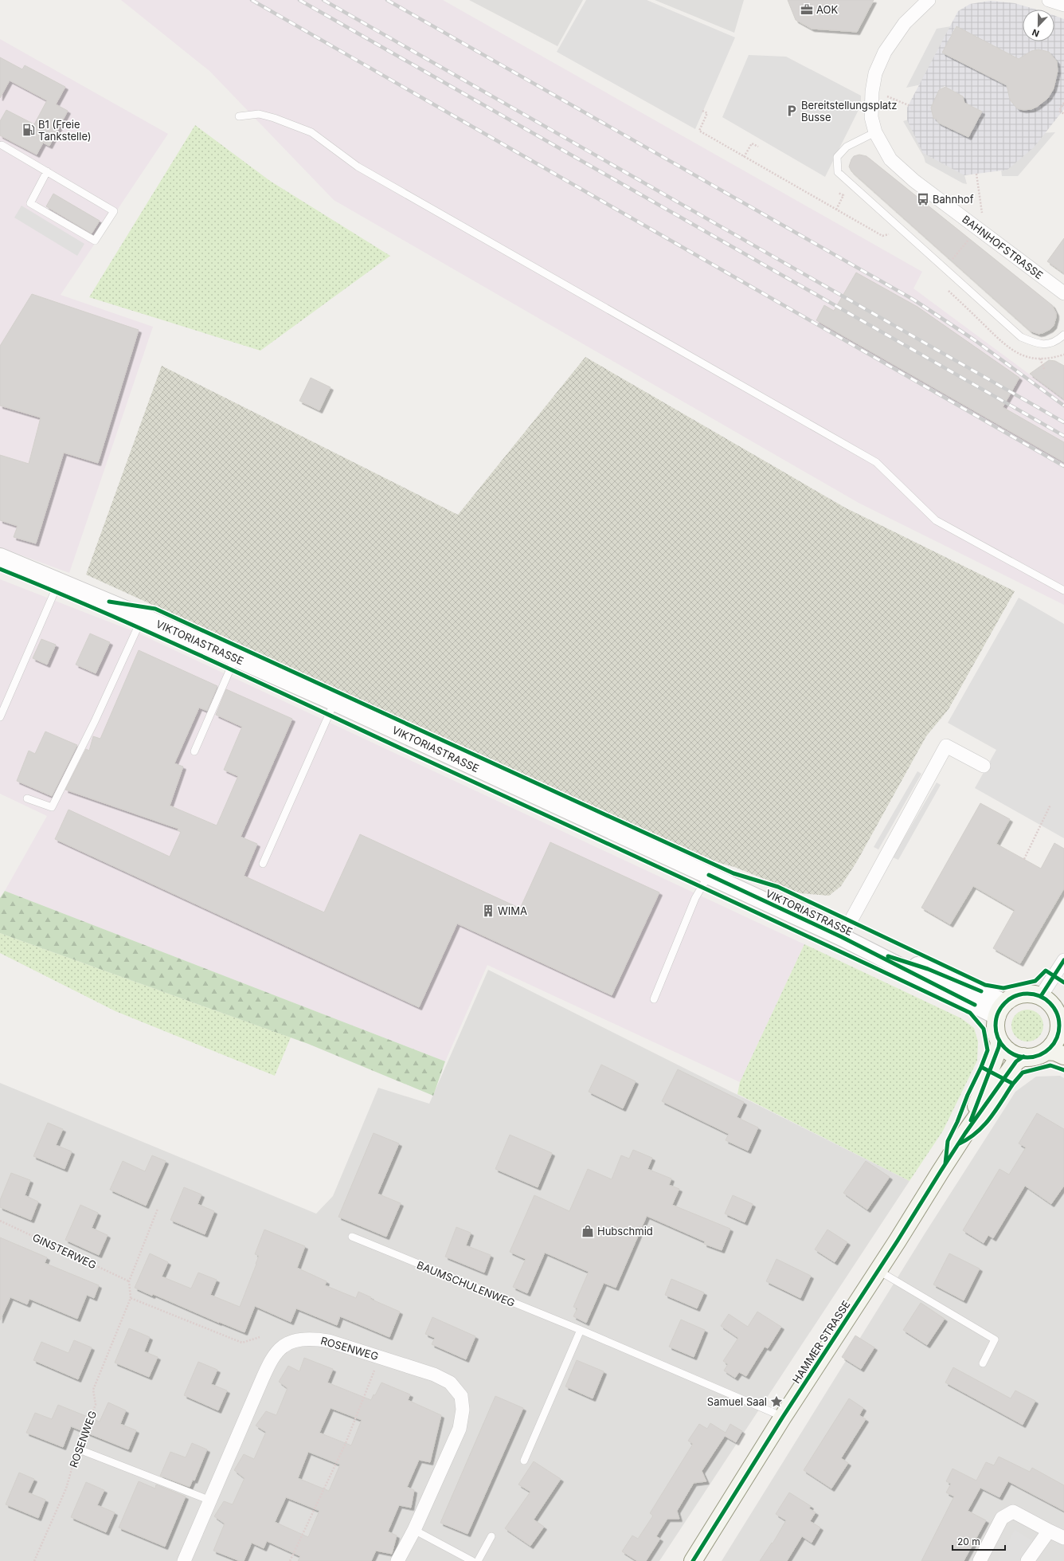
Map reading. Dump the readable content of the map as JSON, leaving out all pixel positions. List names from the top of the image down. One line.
{"streets":{"main road":["HAMMER STRASSE"],"street":["BAHNHOFSTRASSE","VIKTORIASTRASSE","ROSENWEG"],"lane":["BAUMSCHULENWEG"],"path":["GINSTERWEG"]},"crossings":[["VIKTORIASTRASSE","HAMMER STRASSE"],["GINSTERWEG","ROSENWEG"],["BAUMSCHULENWEG","HAMMER STRASSE"]],"places":{"office":["AOK"],"parking":["Bereitstellungsplatz Busse"],"fuel station":["B1 (Freie Tankstelle)"],"bus stop":["Bahnhof"],"building":["WIMA"],"shop":["Hubschmid"],"place":["Samuel Saal"]},"scale_bar":"20 m","north":"bottom"}
